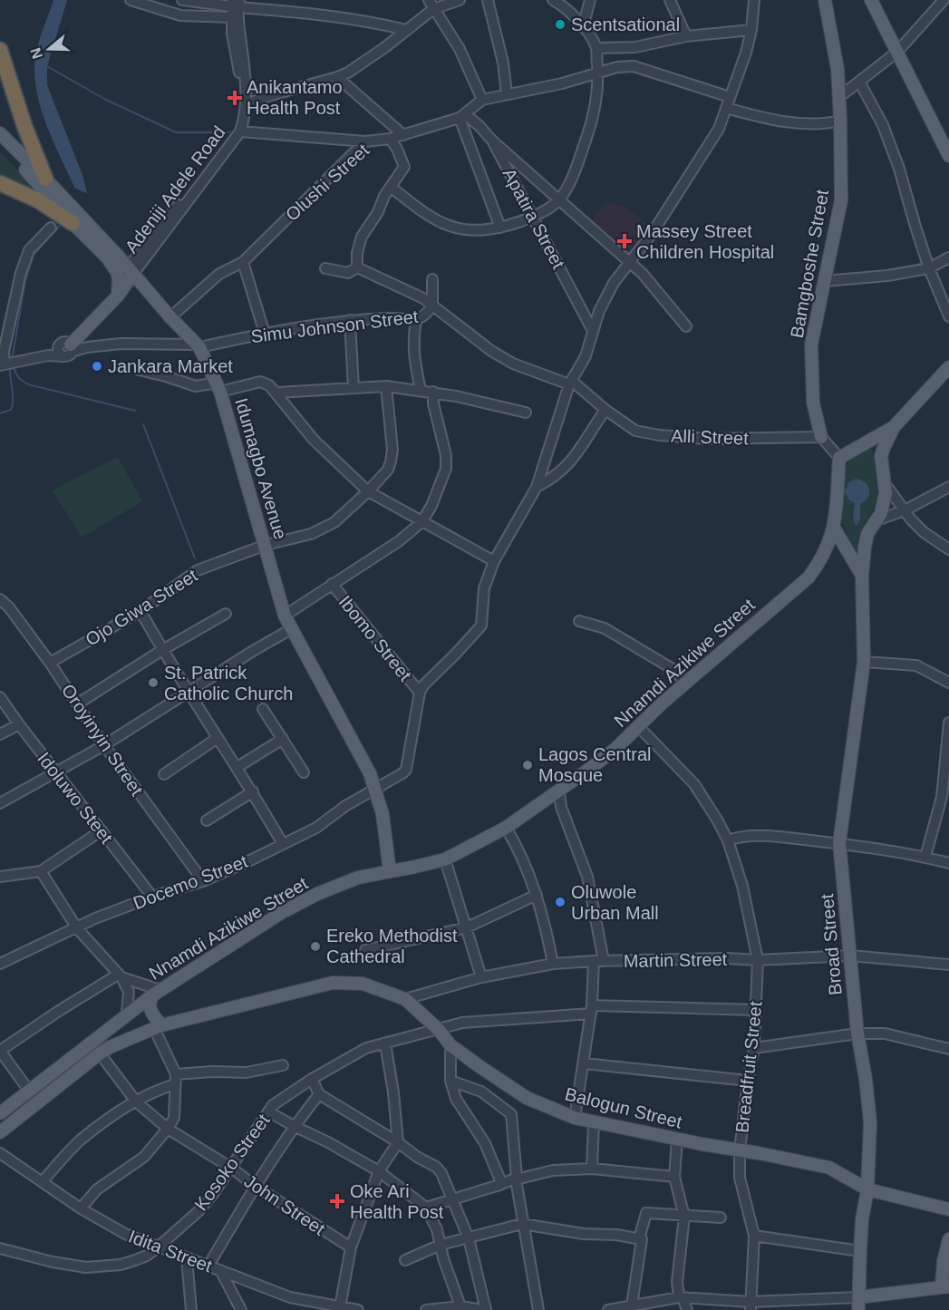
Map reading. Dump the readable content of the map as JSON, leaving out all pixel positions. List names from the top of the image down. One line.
{"streets":{"main road":["Adeniji Adele Road","Bamgboshe Street","Idumagbo Avenue","Nnamdi Azikiwe Street","Broad Street","Balogun Street"],"street":["Olushi Street","Apatira Street","Simu Johnson Street","Alli Street","Ojo Giwa Street","Ibomo Street","Oroyinyin Street","Idoluwo Steet","Docemo Street","Martin Street","Breadfruit Street","Kosoko Street","John Street","Idita Street"]},"crossings":[["Olushi Street","Apatira Street"],["Olushi Street","Idumagbo Avenue"],["Adeniji Adele Road","Simu Johnson Street"],["Adeniji Adele Road","Idumagbo Avenue"],["Bamgboshe Street","Alli Street"],["Simu Johnson Street","Idumagbo Avenue"],["Idumagbo Avenue","Ojo Giwa Street"],["Idumagbo Avenue","Nnamdi Azikiwe Street"],["Idumagbo Avenue","Docemo Street"],["Ojo Giwa Street","Oroyinyin Street"],["Ibomo Street","Docemo Street"],["Nnamdi Azikiwe Street","Broad Street"],["Nnamdi Azikiwe Street","Breadfruit Street"],["Oroyinyin Street","Docemo Street"],["Idoluwo Steet","Docemo Street"],["Broad Street","Martin Street"],["Broad Street","Balogun Street"],["Martin Street","Breadfruit Street"],["Martin Street","Balogun Street"],["Breadfruit Street","Balogun Street"],["Breadfruit Street","Kosoko Street"],["Balogun Street","Kosoko Street"],["Balogun Street","John Street"],["Kosoko Street","John Street"],["Kosoko Street","Idita Street"]],"places":{"other":["Scentsational","Jankara Market","St. Patrick Catholic Church","Lagos Central Mosque","Oluwole Urban Mall","Ereko Methodist Cathedral"],"health":["Anikantamo Health Post","Massey Street Children Hospital","Oke Ari Health Post"]},"north":"left"}
